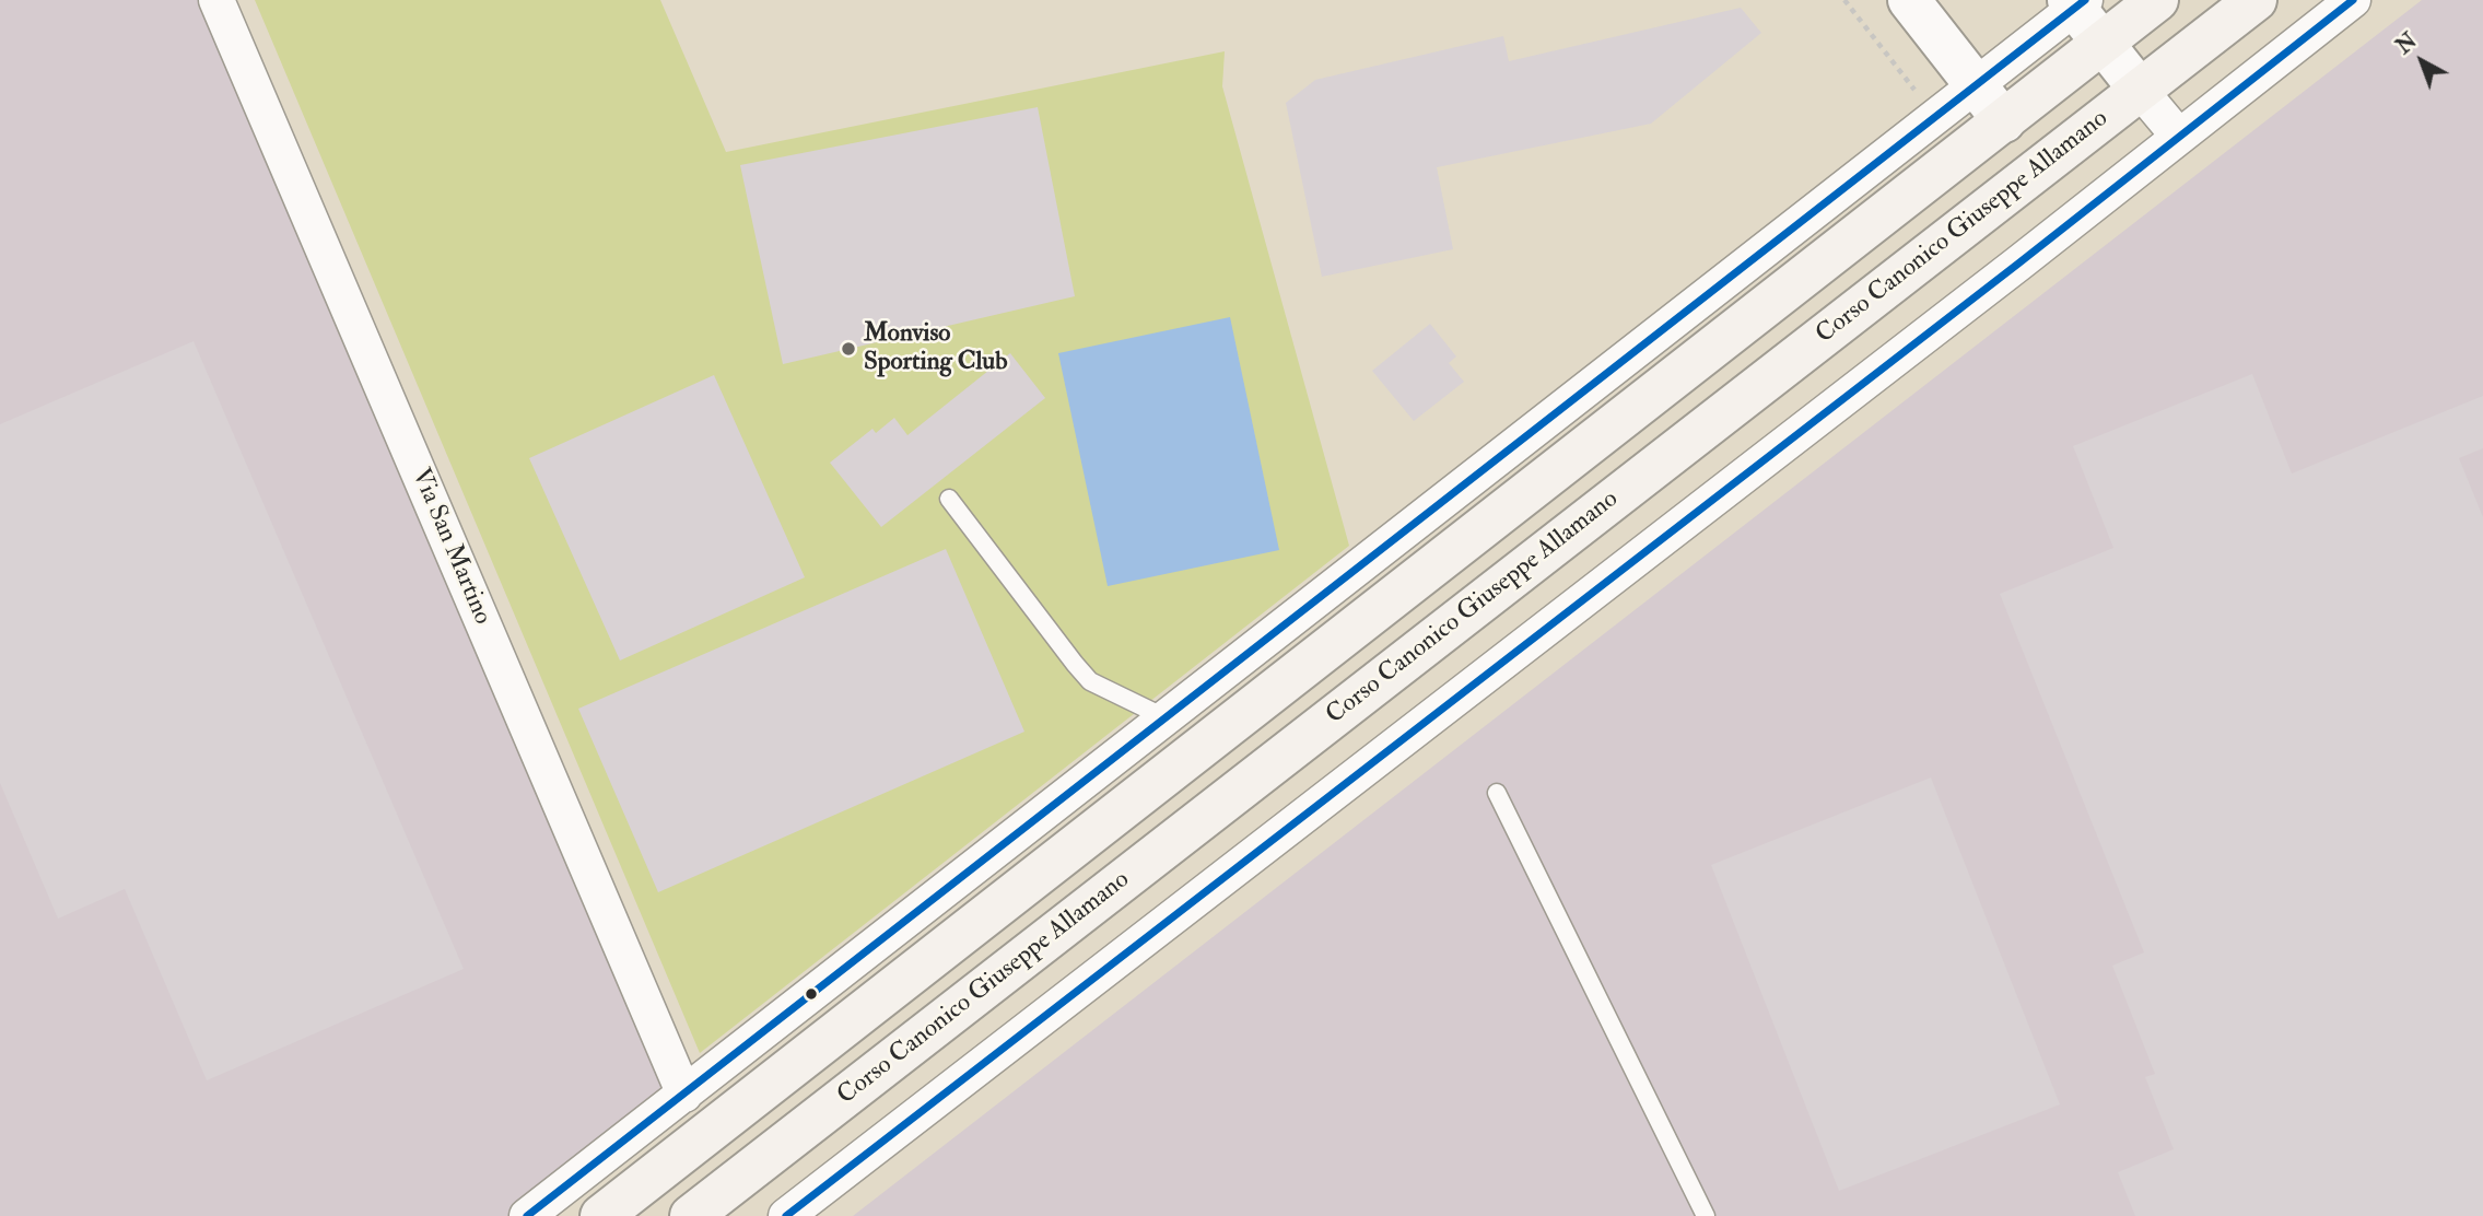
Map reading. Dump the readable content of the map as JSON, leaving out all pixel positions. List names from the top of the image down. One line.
{"streets":{"main road":["Corso Canonico Giuseppe Allamano"],"street":["Via San Martino"]},"places":["Monviso Sporting Club"],"north":"top left"}
